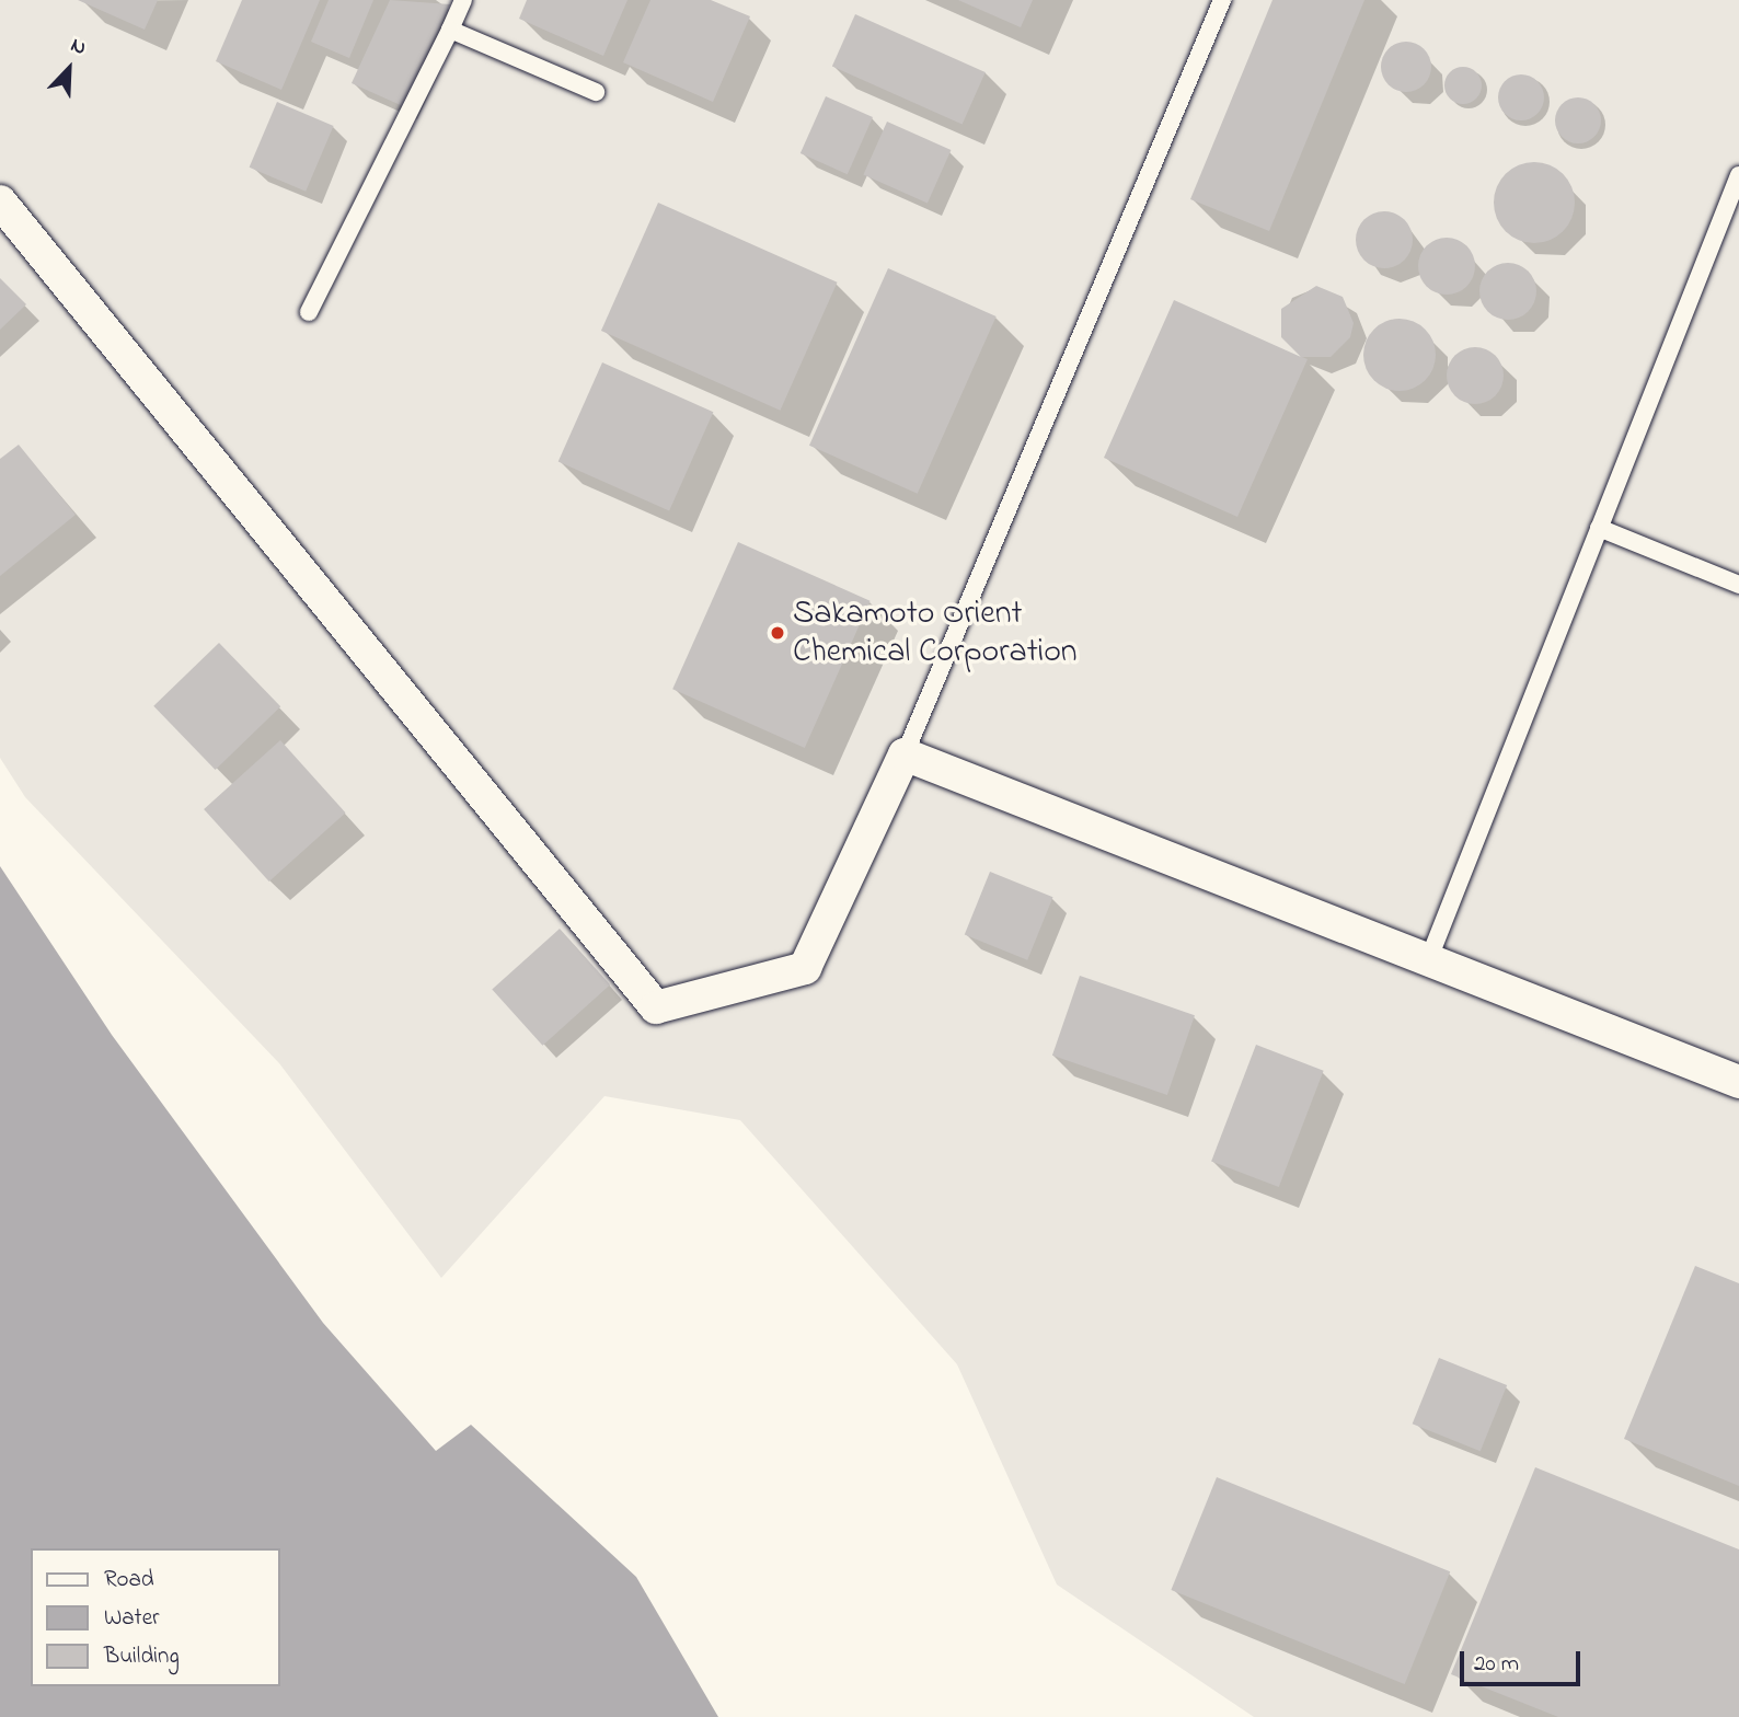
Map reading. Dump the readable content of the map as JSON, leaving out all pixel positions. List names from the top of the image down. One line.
{"places":["Sakamoto Orient Chemical Corporation"],"legend":["Road","Water","Building"],"scale_bar":"20 m","north":"top right"}
